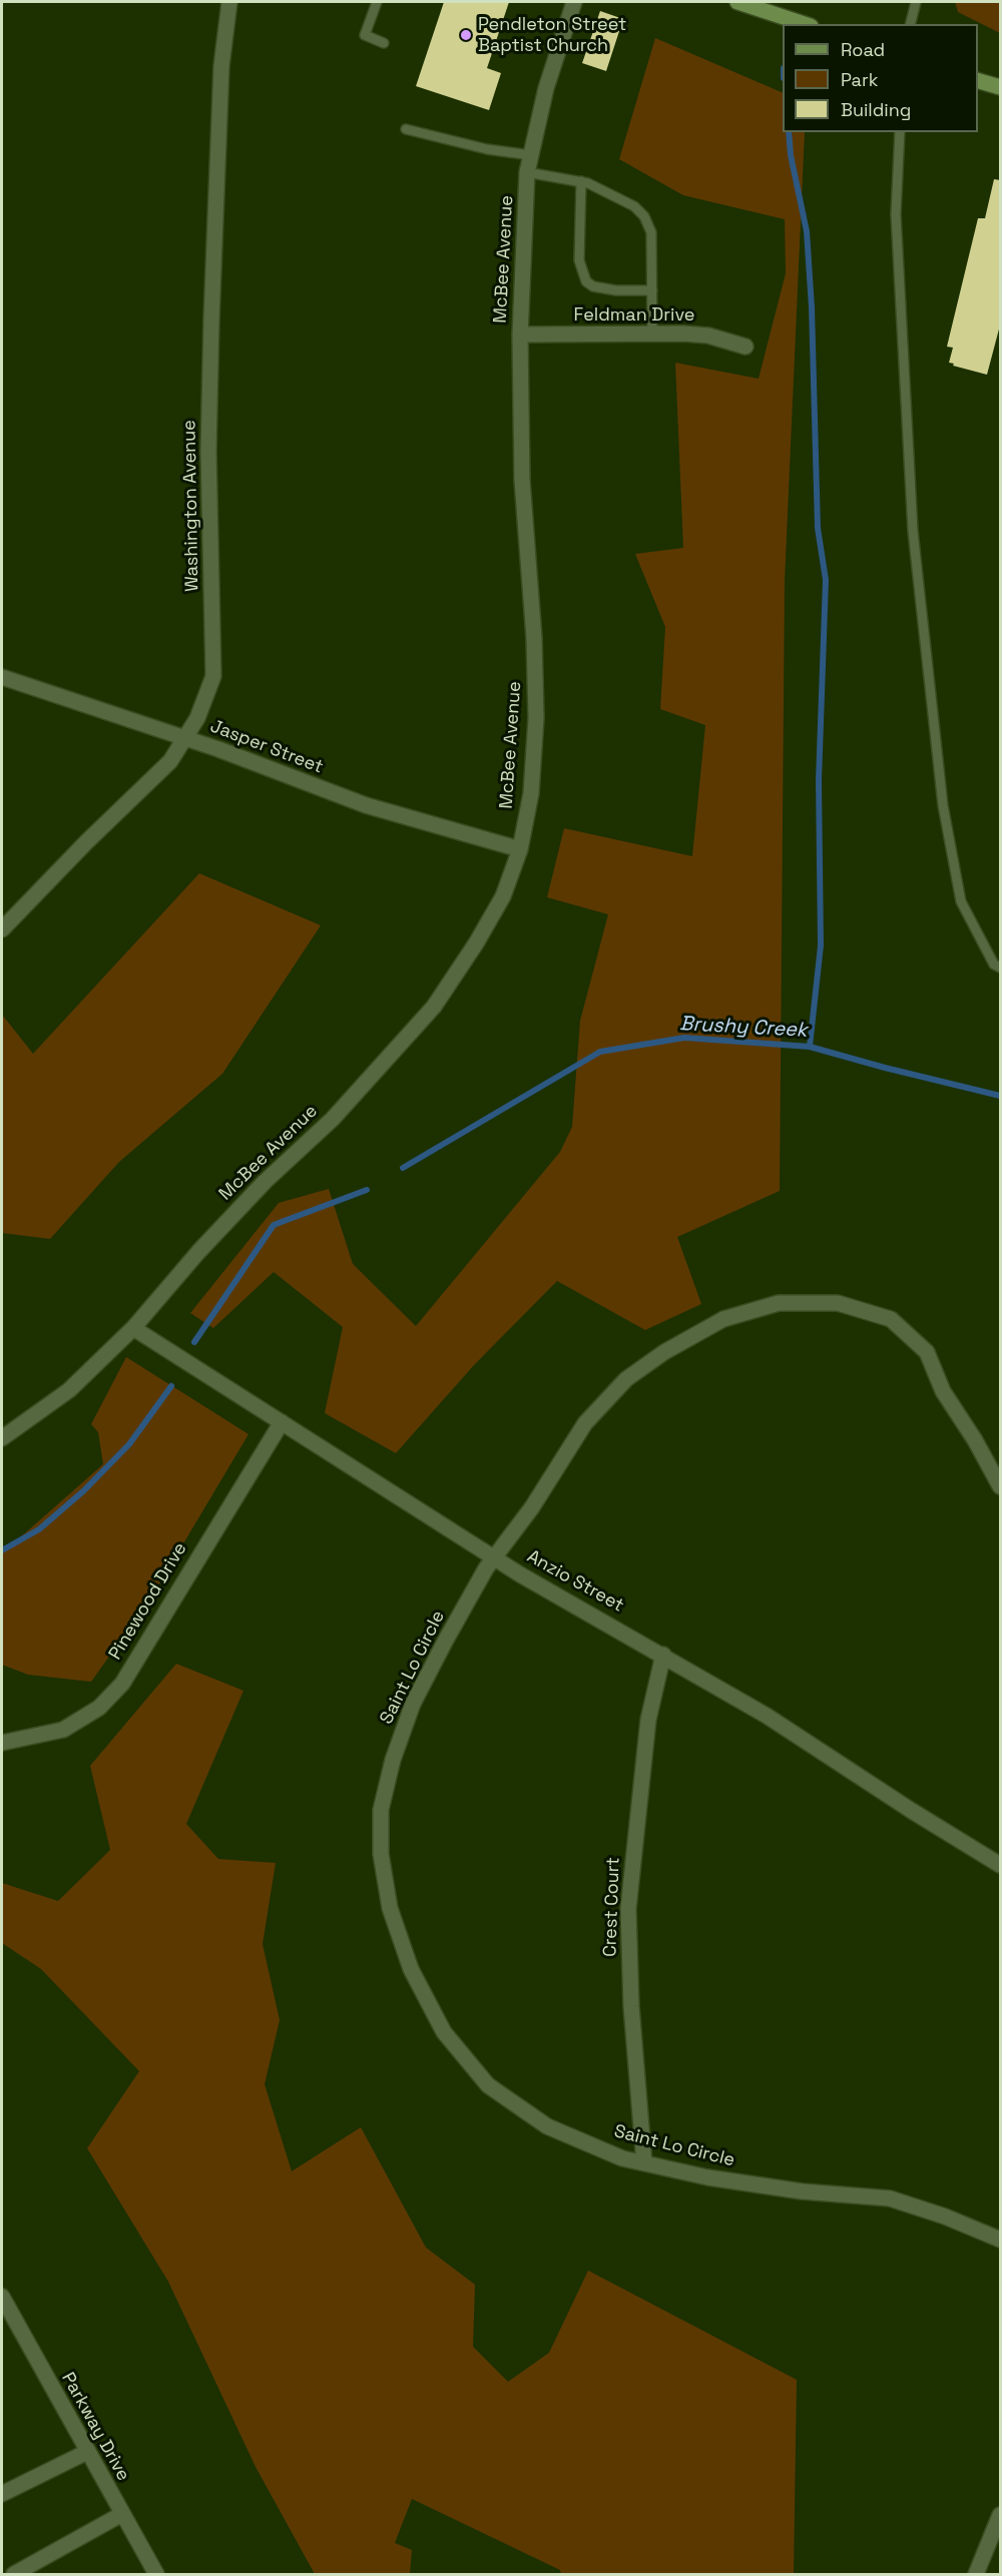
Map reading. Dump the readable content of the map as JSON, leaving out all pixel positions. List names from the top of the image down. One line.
{"streets":{"street":["McBee Avenue","Feldman Drive","Washington Avenue","Jasper Street","Anzio Street","Pinewood Drive","Saint Lo Circle","Crest Court","Parkway Drive"]},"crossings":[["McBee Avenue","Feldman Drive"],["McBee Avenue","Jasper Street"],["McBee Avenue","Anzio Street"],["Washington Avenue","Jasper Street"],["Anzio Street","Pinewood Drive"],["Anzio Street","Saint Lo Circle"],["Anzio Street","Crest Court"],["Saint Lo Circle","Crest Court"]],"water":["Brushy Creek"],"places":["Pendleton Street Baptist Church"],"legend":["Road","Park","Building"]}
